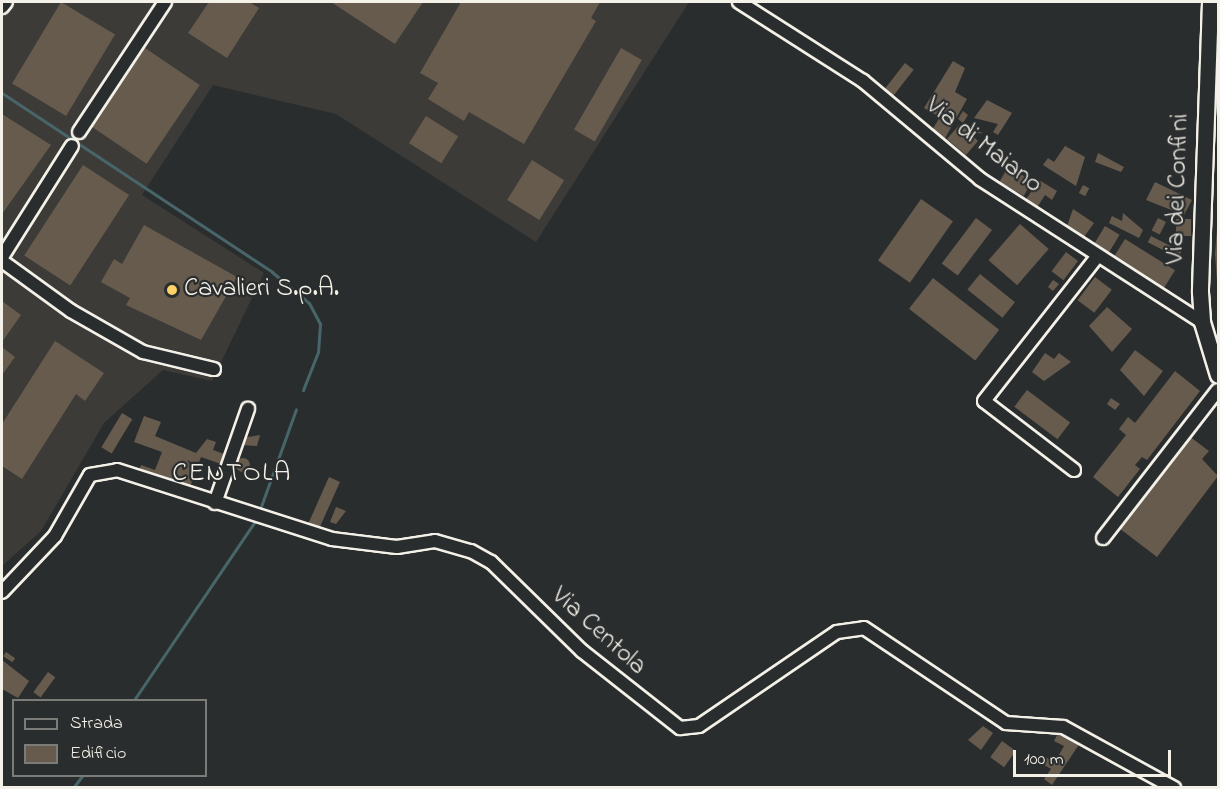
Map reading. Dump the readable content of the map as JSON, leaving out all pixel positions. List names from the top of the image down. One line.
{"streets":{"main road":["Via dei Confini"],"street":["Via di Maiano","Via Centola"]},"crossings":[["Via di Maiano","Via dei Confini"]],"districts":["CENTOLA"],"places":["Cavalieri S.p.A."],"legend":["Strada","Edificio"],"scale_bar":"100 m"}
